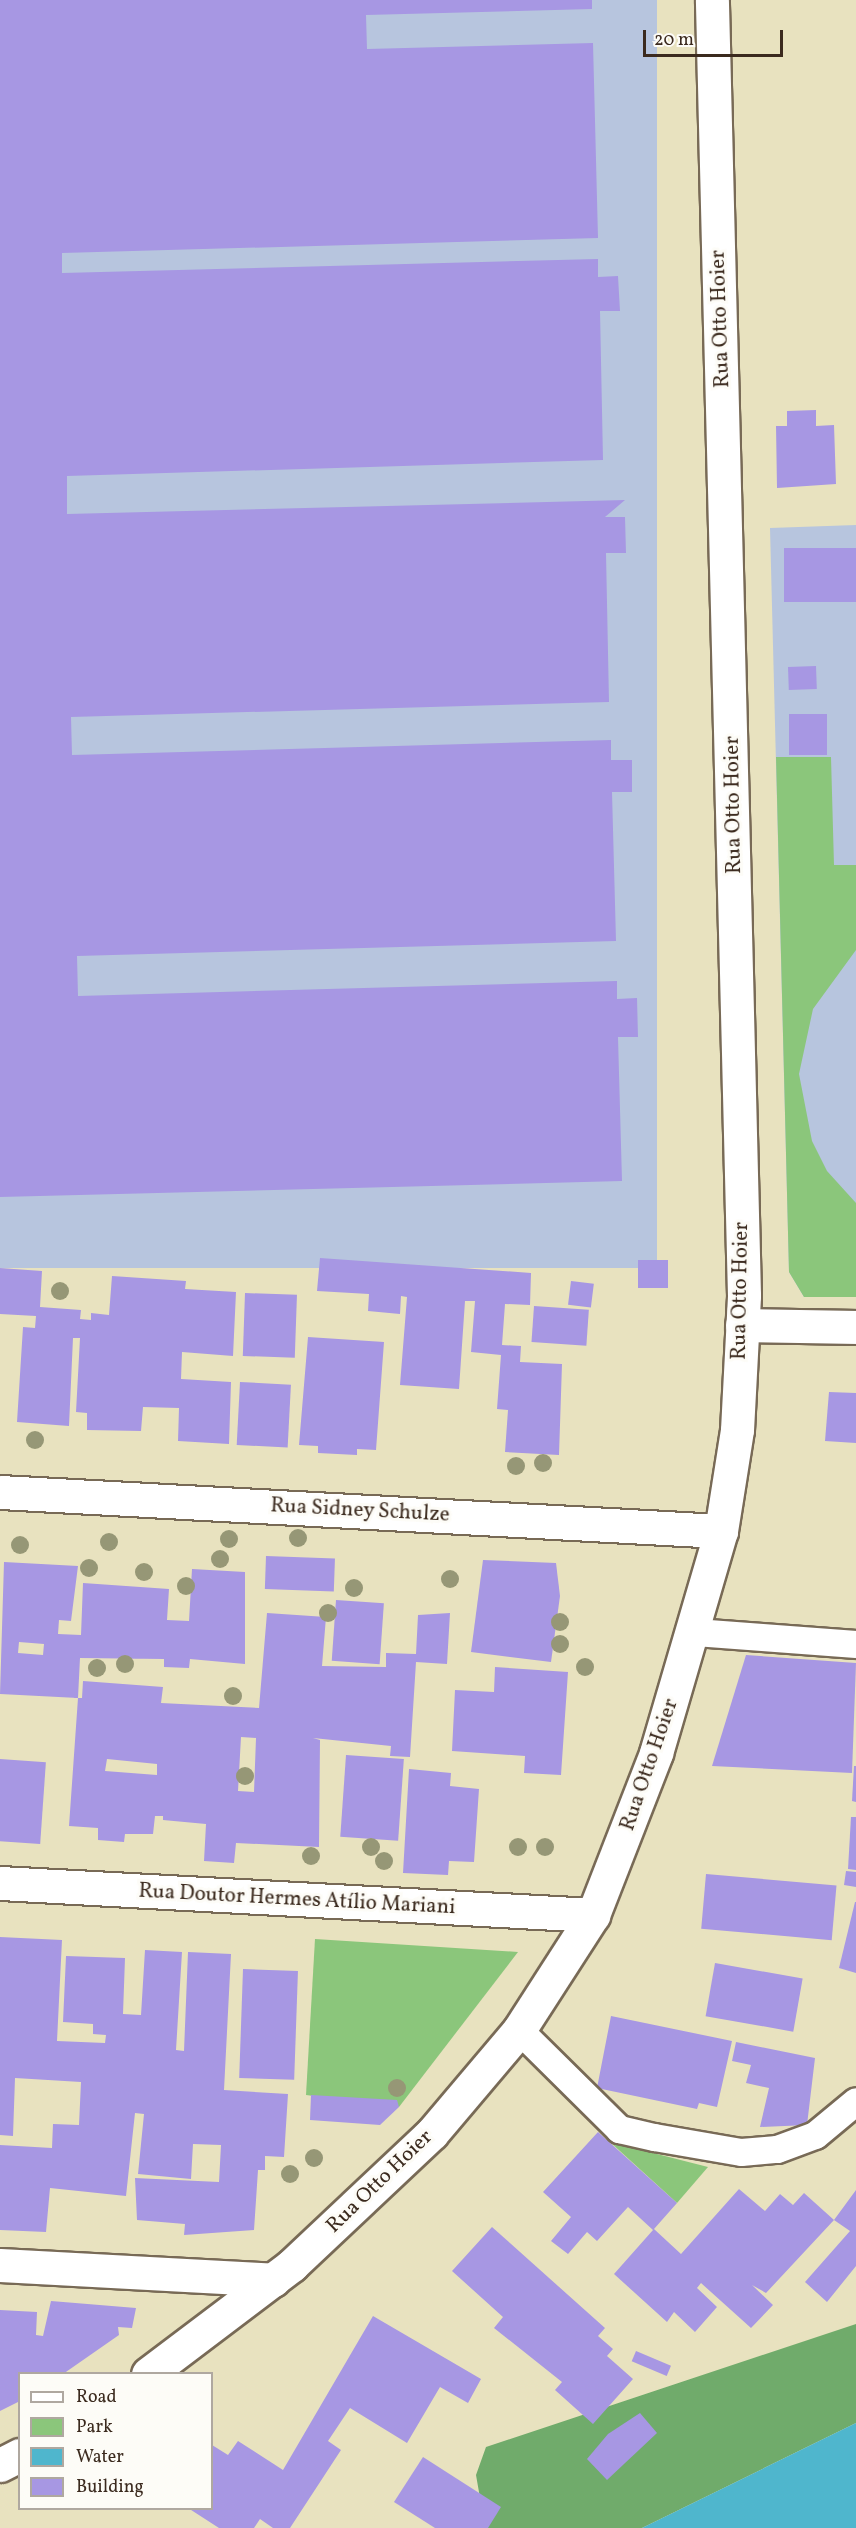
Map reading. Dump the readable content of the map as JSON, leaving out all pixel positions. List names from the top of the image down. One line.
{"streets":{"street":["Rua Otto Hoier","Rua Sidney Schulze","Rua Doutor Hermes Atílio Mariani"]},"crossings":[["Rua Otto Hoier","Rua Sidney Schulze"],["Rua Otto Hoier","Rua Doutor Hermes Atílio Mariani"]],"legend":["Road","Park","Water","Building"],"scale_bar":"20 m"}
